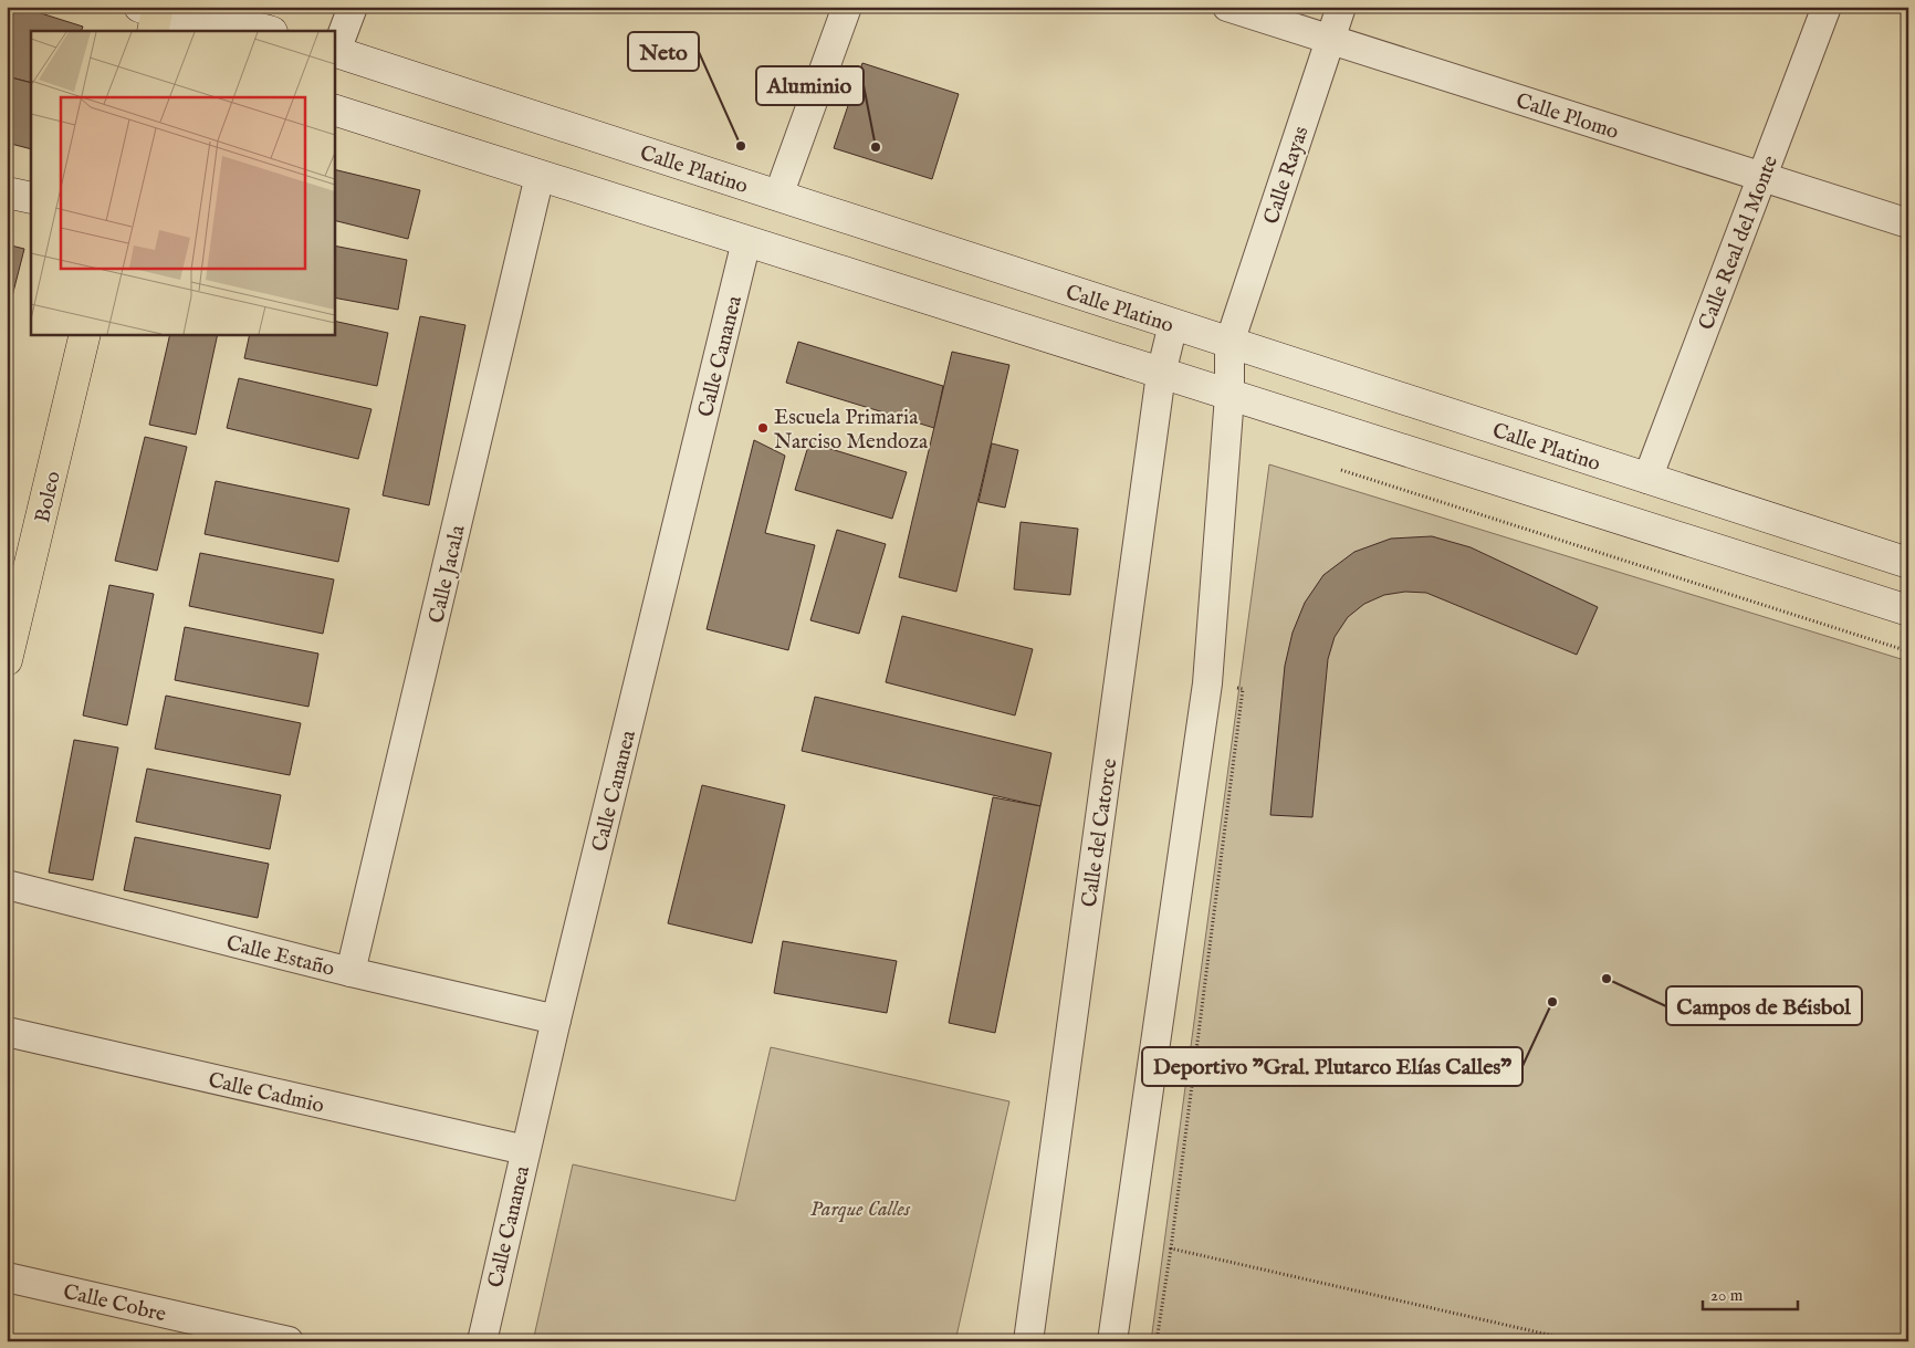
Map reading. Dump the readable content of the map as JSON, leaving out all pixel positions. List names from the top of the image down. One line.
{"streets":{"main road":["Boleo"],"street":["Calle Plomo","Calle Platino","Calle Rayas","Calle Real del Monte","Calle Cananea","Calle Jacala","Calle del Catorce","Calle Estaño","Calle Cadmio","Calle Cobre"]},"crossings":[["Calle Plomo","Calle Rayas"],["Calle Plomo","Calle Real del Monte"],["Calle Platino","Calle Rayas"],["Calle Platino","Calle Real del Monte"],["Calle Platino","Calle del Catorce"],["Calle Cananea","Calle Estaño"],["Calle Cananea","Calle Cadmio"],["Calle Jacala","Calle Estaño"]],"parks":["Parque Calles"],"places":["Neto","Aluminio","Escuela Primaria Narciso Mendoza","Campos de Béisbol","Deportivo \"Gral. Plutarco Elías Calles\""],"scale_bar":"20 m"}
